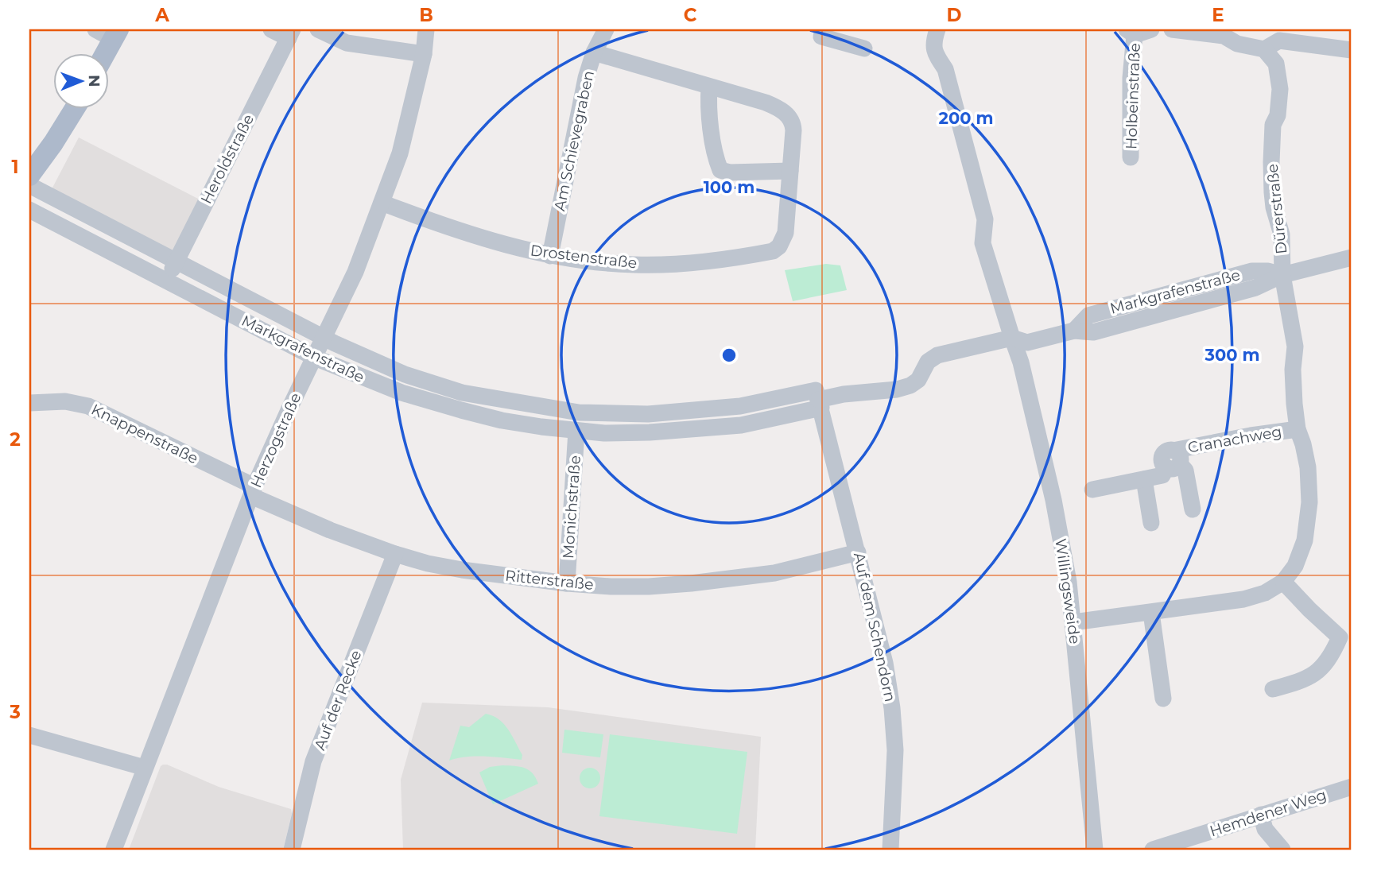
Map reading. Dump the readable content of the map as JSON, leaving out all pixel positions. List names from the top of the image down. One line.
{"streets":{"street":["Holbeinstraße","Am Schievegraben","Heroldstraße","Dürerstraße","Drostenstraße","Markgrafenstraße","Knappenstraße","Cranachweg","Herzogstraße","Monichstraße","Ritterstraße","Willingsweide","Auf dem Schendorn","Auf der Recke","Hemdener Weg"]},"crossings":[["Am Schievegraben","Drostenstraße"],["Heroldstraße","Markgrafenstraße"],["Dürerstraße","Markgrafenstraße"],["Dürerstraße","Cranachweg"],["Drostenstraße","Herzogstraße"],["Markgrafenstraße","Herzogstraße"],["Markgrafenstraße","Monichstraße"],["Markgrafenstraße","Willingsweide"],["Markgrafenstraße","Auf dem Schendorn"],["Knappenstraße","Herzogstraße"],["Knappenstraße","Ritterstraße"],["Herzogstraße","Ritterstraße"],["Monichstraße","Ritterstraße"],["Ritterstraße","Auf dem Schendorn"],["Ritterstraße","Auf der Recke"]],"north":"right","grid":{"columns":["A","B","C","D","E"],"rows":["1","2","3"]},"rings":["200 m","100 m","300 m"]}
